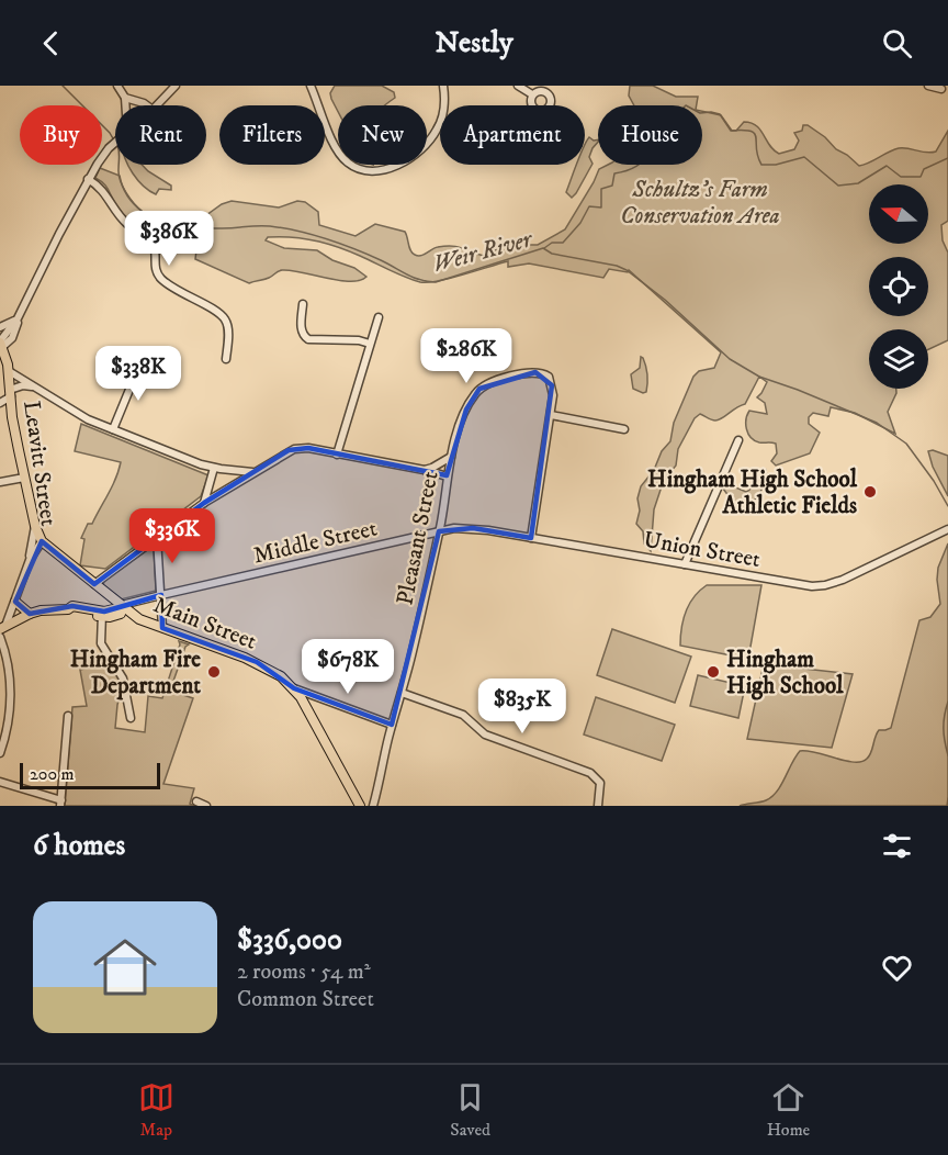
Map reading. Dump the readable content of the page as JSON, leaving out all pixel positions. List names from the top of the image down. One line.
{"streets":{"main road":["Leavitt Street","Main Street"],"street":["Pleasant Street","Middle Street","Union Street"]},"crossings":[["Leavitt Street","Main Street"],["Pleasant Street","Middle Street"],["Pleasant Street","Union Street"],["Middle Street","Union Street"],["Middle Street","Main Street"]],"water":["Weir River"],"parks":["Schultz's Farm Conservation Area"],"places":["Hingham High School Athletic Fields","Hingham Fire Department","Hingham High School"],"scale_bar":"200 m","north":"left","page":{"header":"Nestly","chip":["Buy","Rent","Filters","New","Apartment","House"],"price":["$386K","$286K","$338K","$336K","$678K","$835K"],"scale":"200 m","heading":"6 homes","list":[{"name":"$336,000","note":"2 rooms · 54 m² · Common Street"}],"tabs":["Map","Saved","Home"]}}
